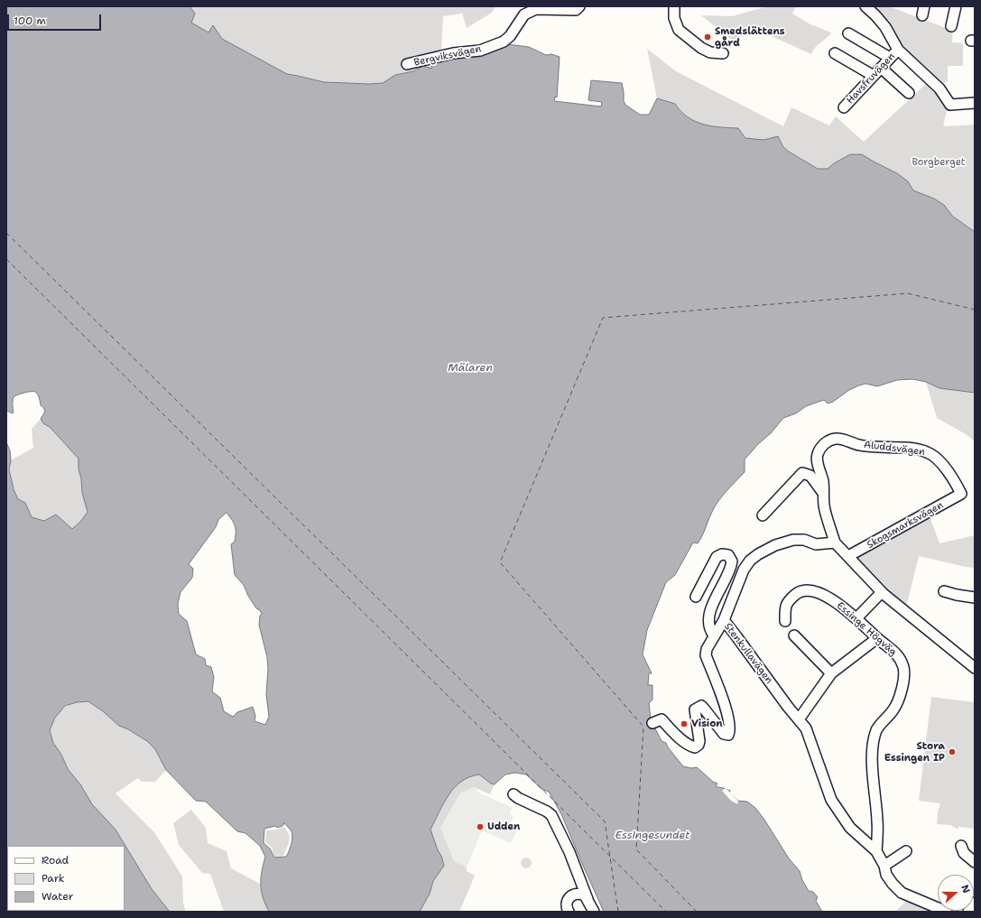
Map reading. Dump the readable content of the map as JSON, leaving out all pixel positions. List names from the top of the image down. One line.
{"streets":{"street":["Bergviksvägen","Havsfruvägen","Aluddsvägen","Skogsmarksvägen","Essinge Högväg","Stenkullavägen"]},"crossings":[["Aluddsvägen","Skogsmarksvägen"],["Aluddsvägen","Stenkullavägen"],["Essinge Högväg","Stenkullavägen"]],"water":["Mälaren","Essingesundet"],"parks":["Borgberget"],"places":["Smedslättens gård","Vision","Stora Essingen IP","Udden"],"legend":["Road","Park","Water"],"scale_bar":"100 m","north":"right"}
